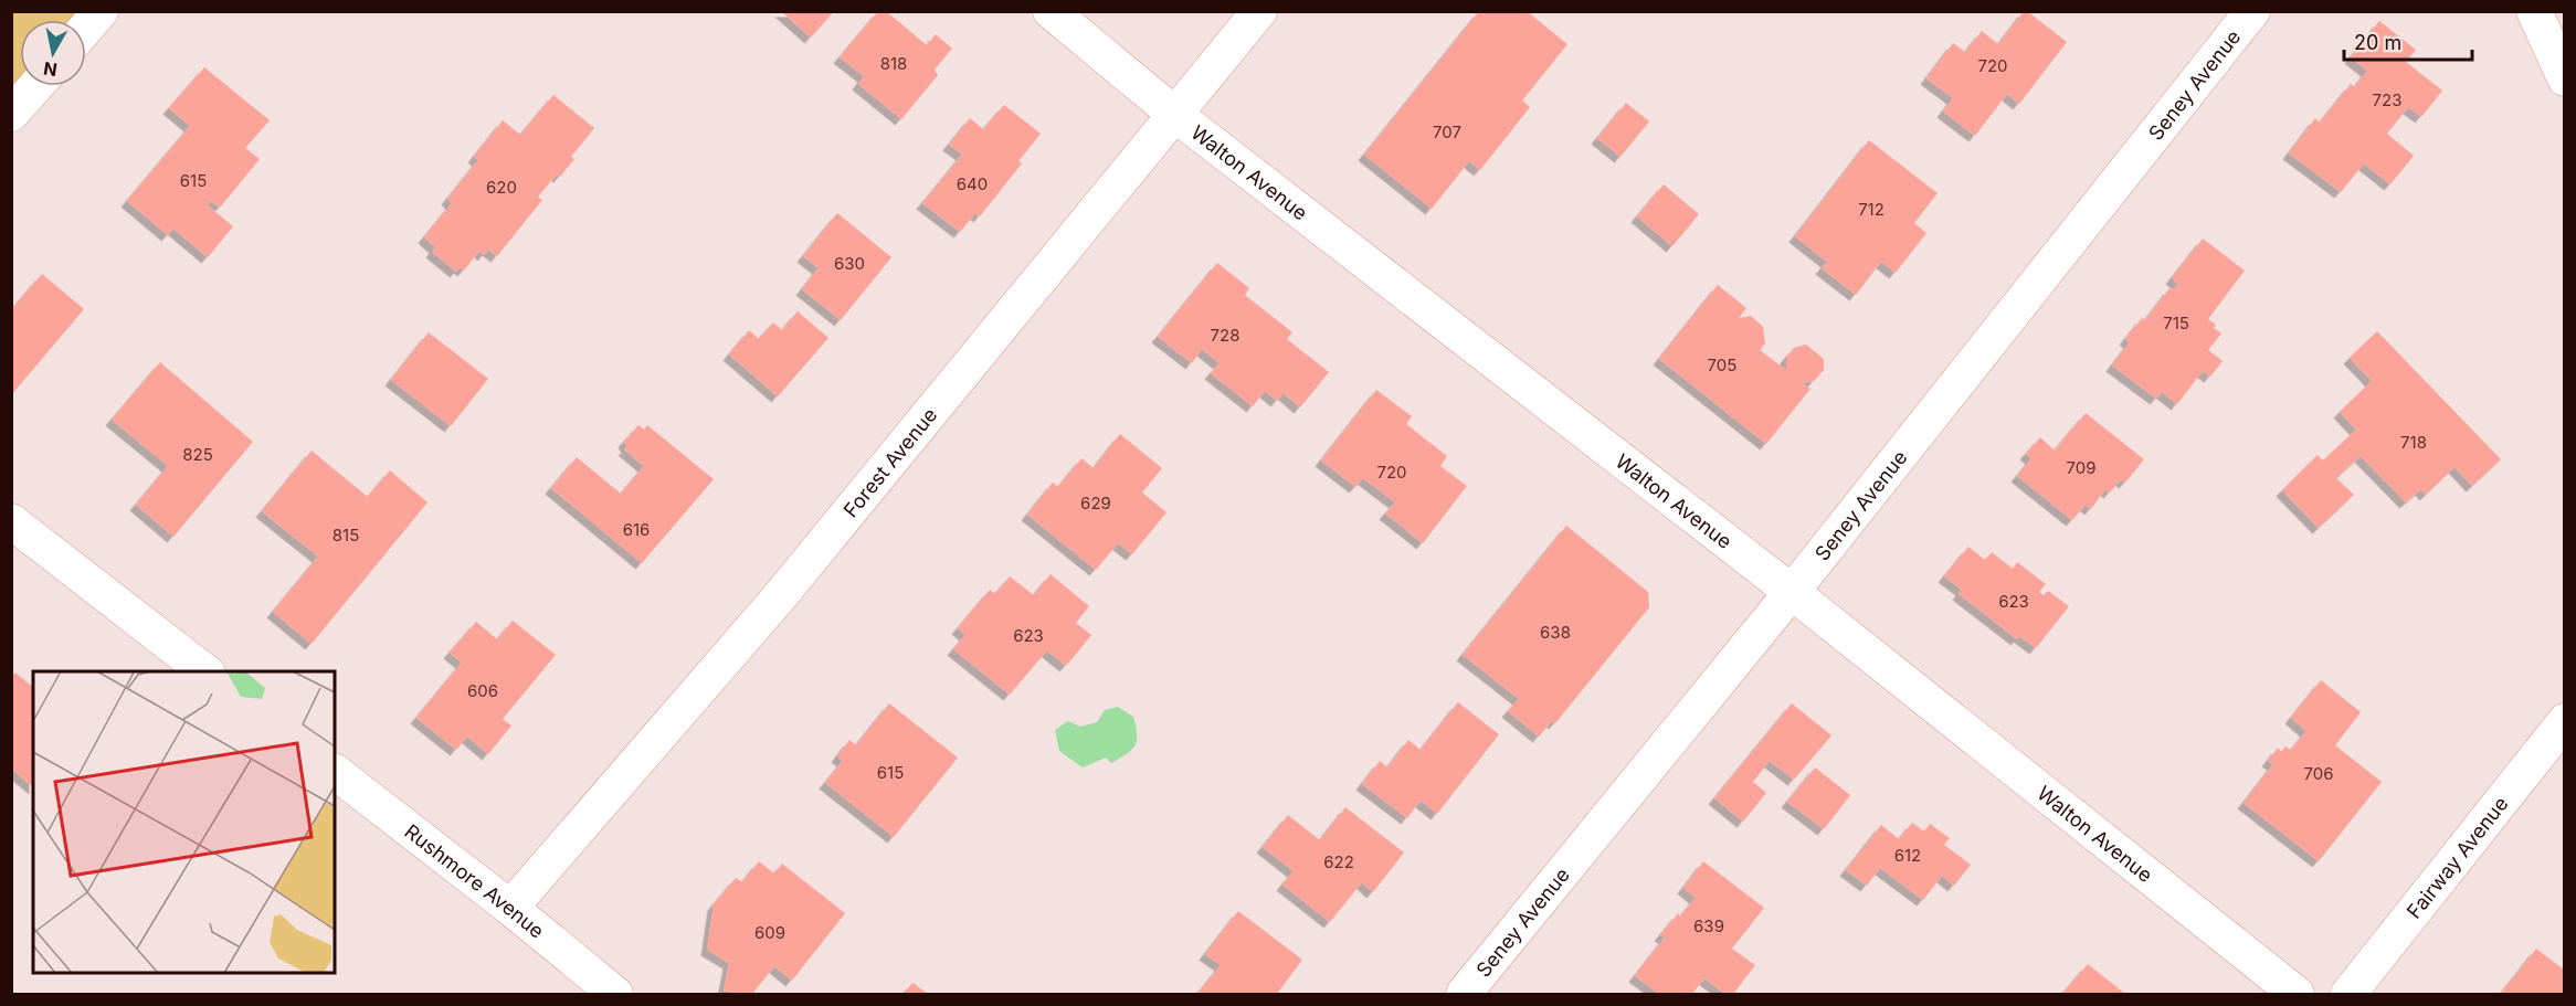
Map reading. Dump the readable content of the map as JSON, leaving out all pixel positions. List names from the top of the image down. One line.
{"streets":{"street":["Seney Avenue","Walton Avenue","Forest Avenue","Fairway Avenue","Rushmore Avenue"]},"crossings":[["Seney Avenue","Walton Avenue"],["Walton Avenue","Forest Avenue"],["Forest Avenue","Rushmore Avenue"]],"house_numbers":["818","720","723","707","615","640","620","712","630","715","728","705","718","825","709","720","629","616","815","623","638","623","606","615","706","612","622","639","609"],"scale_bar":"20 m","north":"bottom"}
